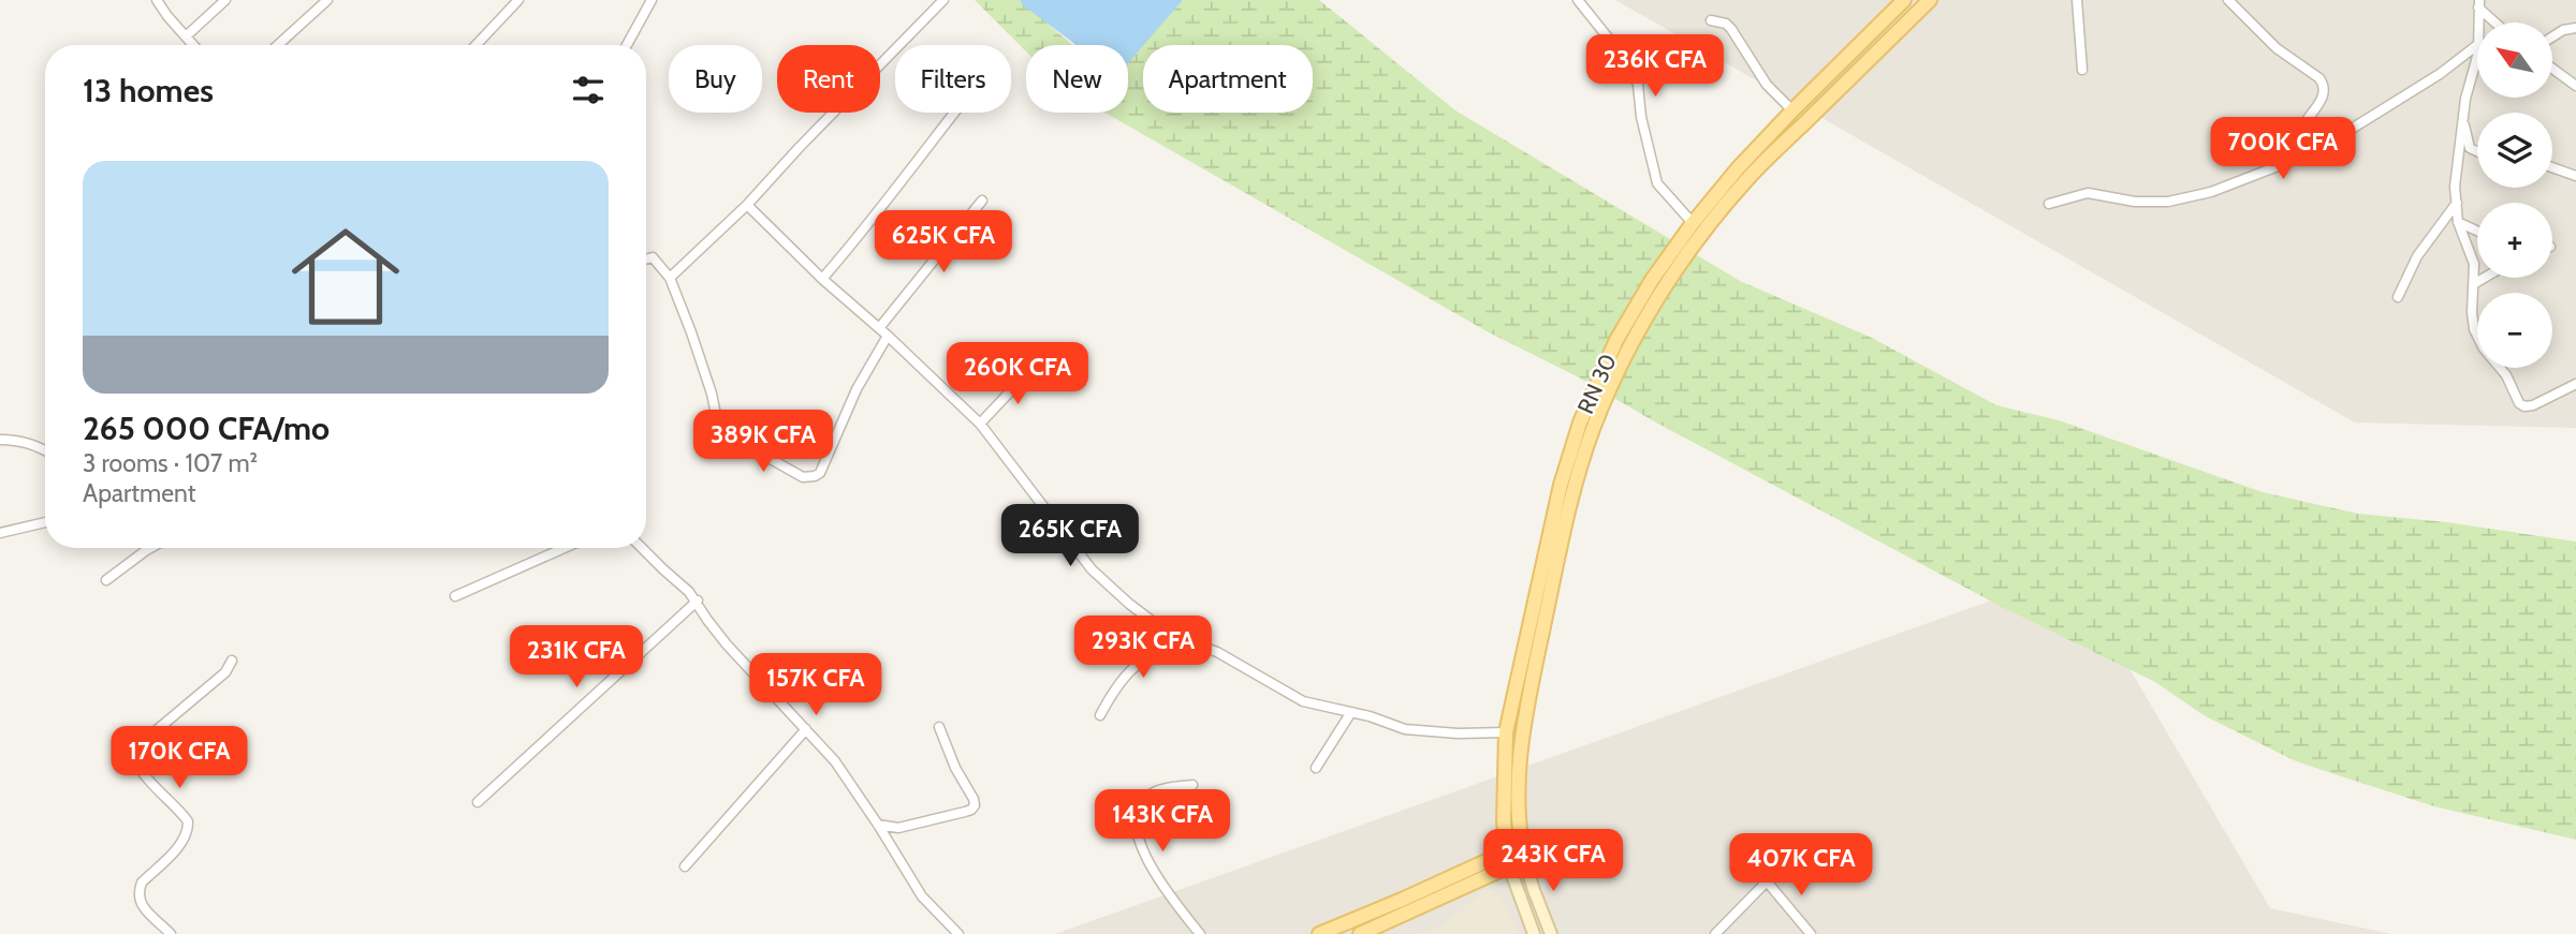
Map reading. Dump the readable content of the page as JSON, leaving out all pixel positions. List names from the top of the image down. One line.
{"streets":{"main road":["RN 30"]},"north":"top left","page":{"map_buttons":["+","−"],"price":["236K CFA","700K CFA","625K CFA","260K CFA","389K CFA","265K CFA","293K CFA","231K CFA","157K CFA","170K CFA","143K CFA","243K CFA","407K CFA"],"chip":["Buy","Rent","Filters","New","Apartment"],"heading":"13 homes","list":[{"name":"265 000 CFA/mo","note":"3 rooms · 107 m² · Apartment"}]}}
